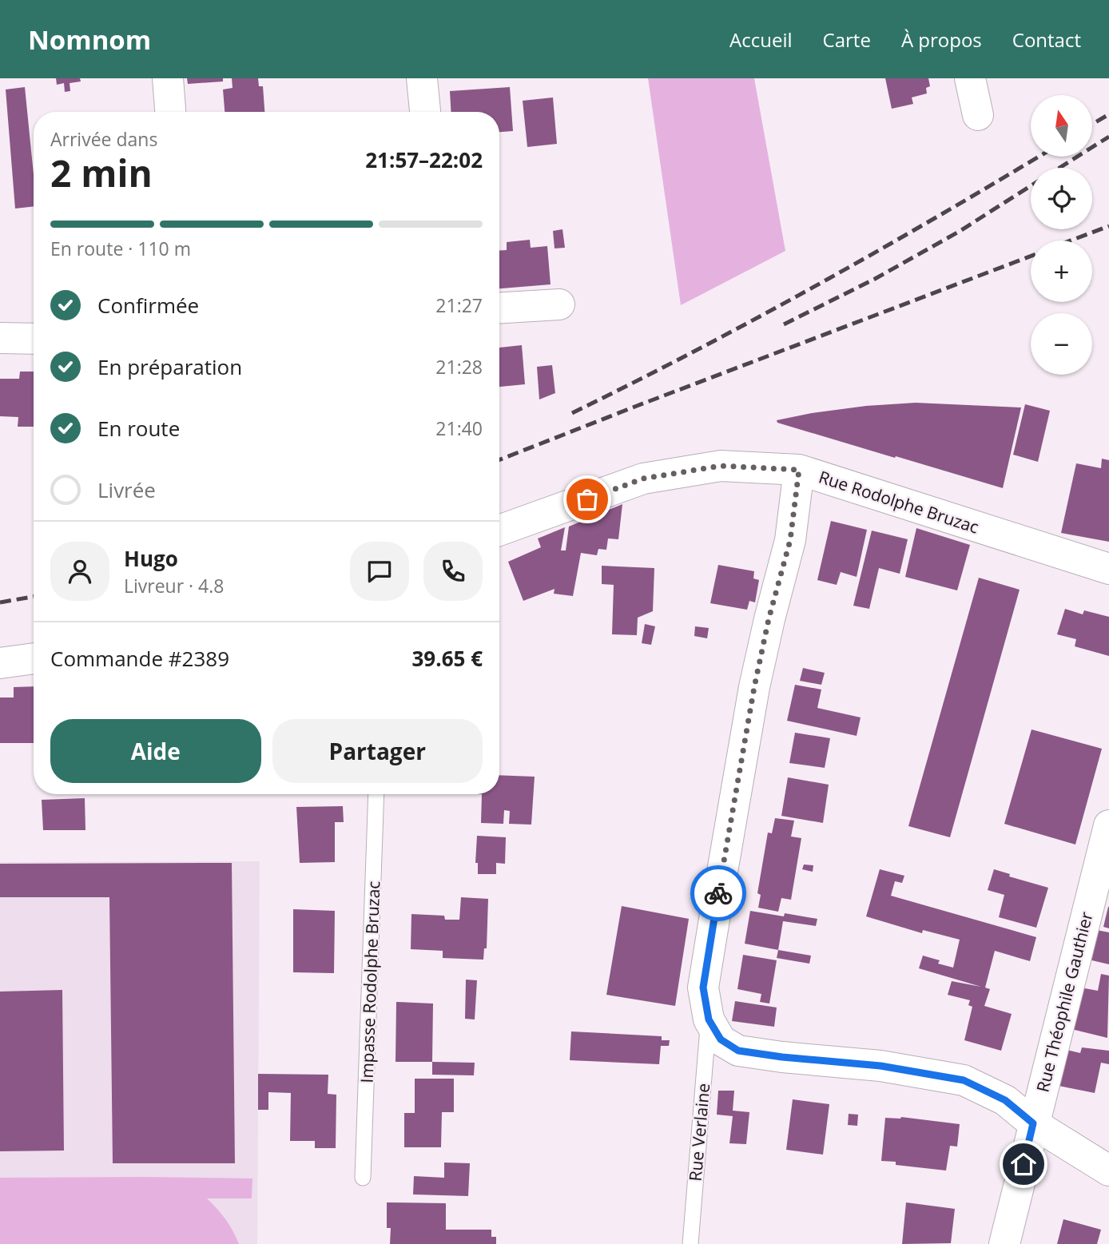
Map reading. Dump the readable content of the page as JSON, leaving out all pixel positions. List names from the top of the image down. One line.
{"streets":{"street":["Rue Rodolphe Bruzac","Rue Théophile Gauthier"],"lane":["Impasse Rodolphe Bruzac","Rue Verlaine"]},"north":"top","page":{"header":"Nomnom","nav":["Accueil","Carte","À propos","Contact"],"map_buttons":["+","−"],"heading":["2 min","Arrivée dans","21:57–22:02"],"panel":["Hugo","Livreur · 4.8","Commande #2389","39.65 €"],"bar":"En route · 110 m","list":[["Confirmée","21:27"],["En préparation","21:28"],["En route","21:40"],"Livrée"],"buttons":["Aide","Partager"]}}
